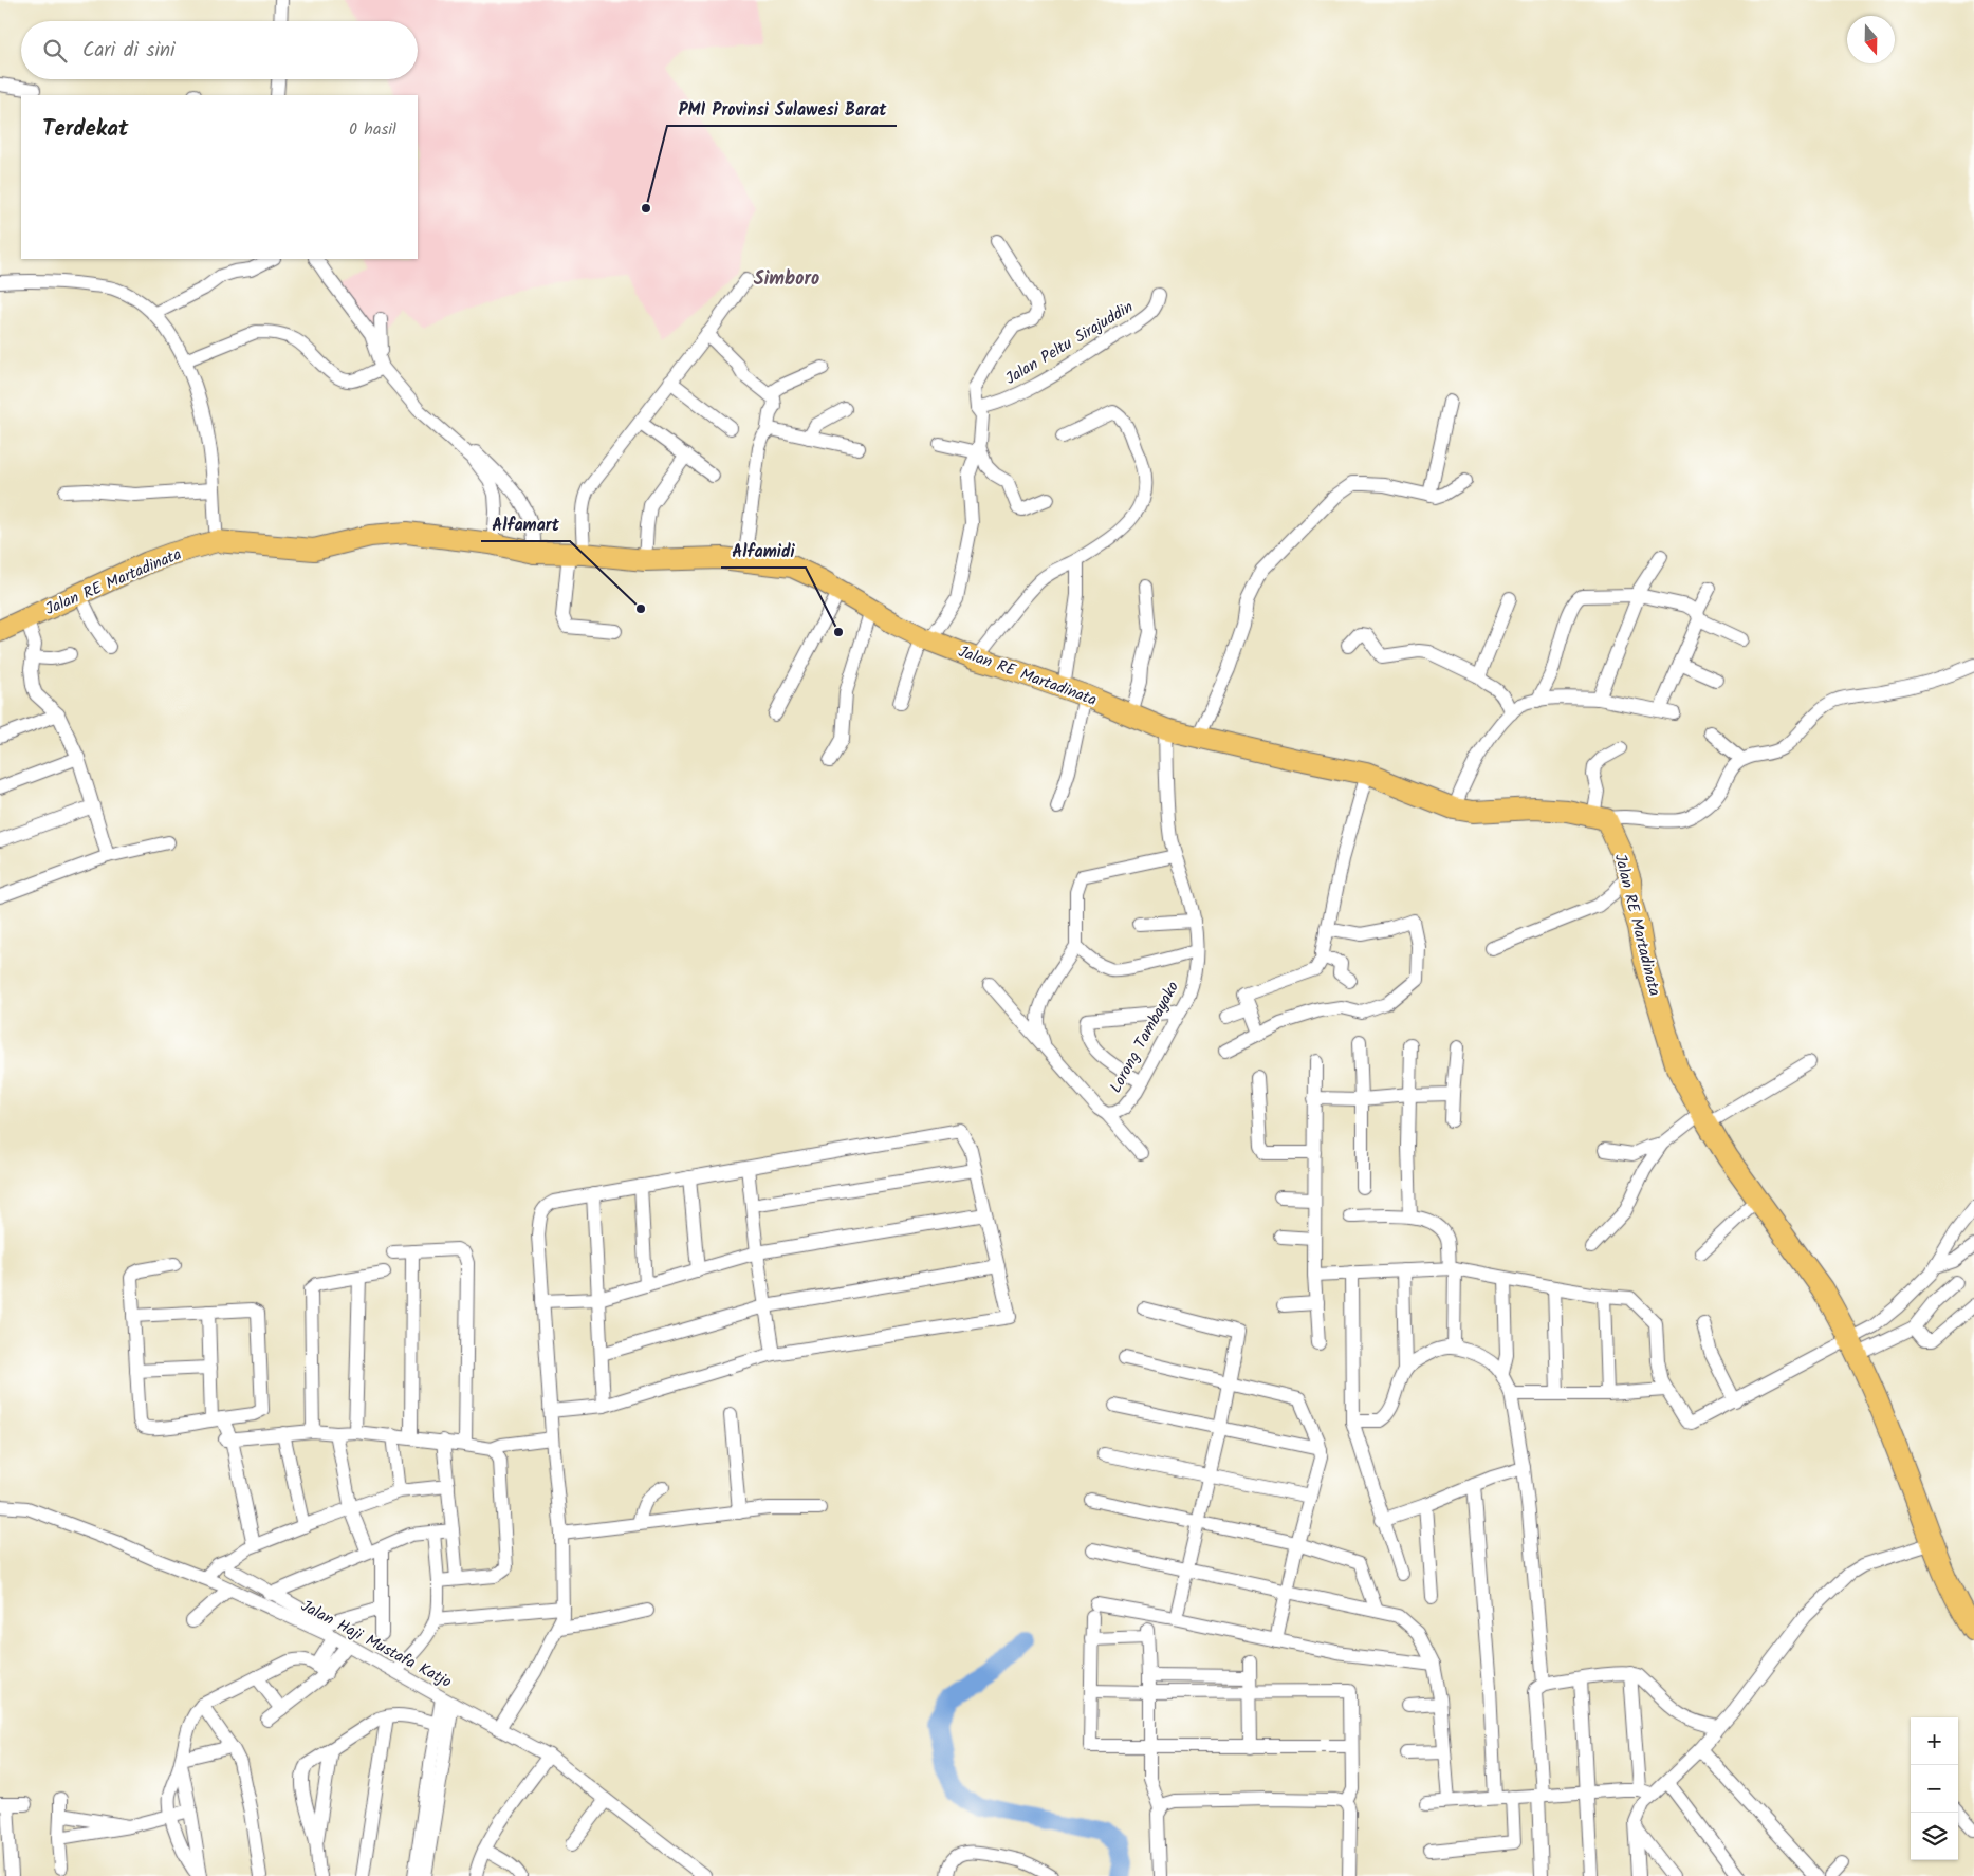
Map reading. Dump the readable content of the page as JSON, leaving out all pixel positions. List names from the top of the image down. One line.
{"streets":{"highway":["Jalan RE Martadinata"],"street":["Jalan Peltu Sirajuddin","Lorong Tambayako","Jalan Haji Mustafa Katjo"]},"crossings":[["Jalan RE Martadinata","Lorong Tambayako"]],"districts":["Simboro"],"places":["PMI Provinsi Sulawesi Barat","Alfamart","Alfamidi"],"north":"bottom","page":{"search":"Cari di sini","heading":["Terdekat","0 hasil"],"map_buttons":["+","−"]}}
